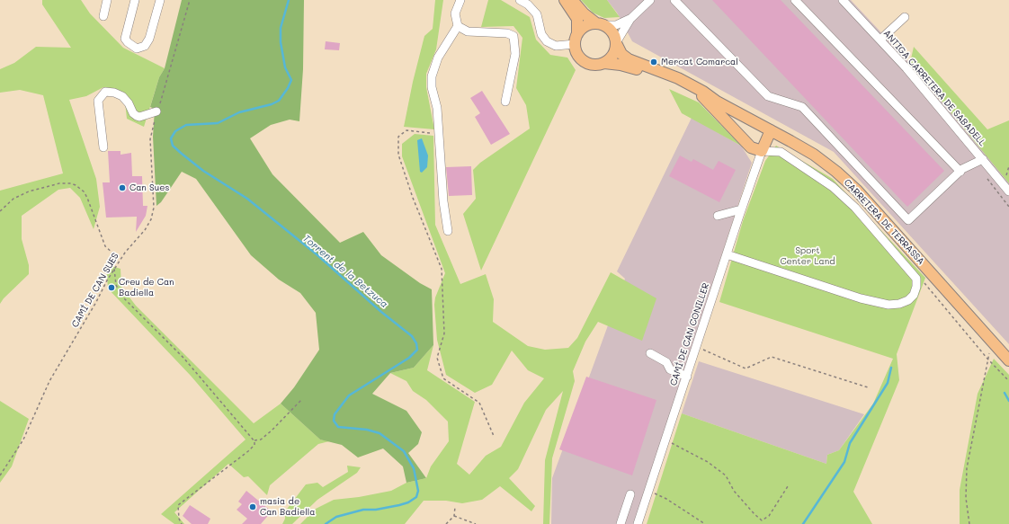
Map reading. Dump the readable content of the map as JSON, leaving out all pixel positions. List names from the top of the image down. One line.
{"streets":{"main road":["CARRETERA DE TERRASSA"],"street":["ANTIGA CARRETERA DE SABADELL","CAMÍ DE CAN CONILLER"],"path":["CAMÍ DE CAN SUES"]},"water":["Torrent de la Betzuca"],"parks":["Sport Center Land"],"places":["Mercat Comarcal","Can Sues","Creu de Can Badiella","masia de Can Badiella"]}
